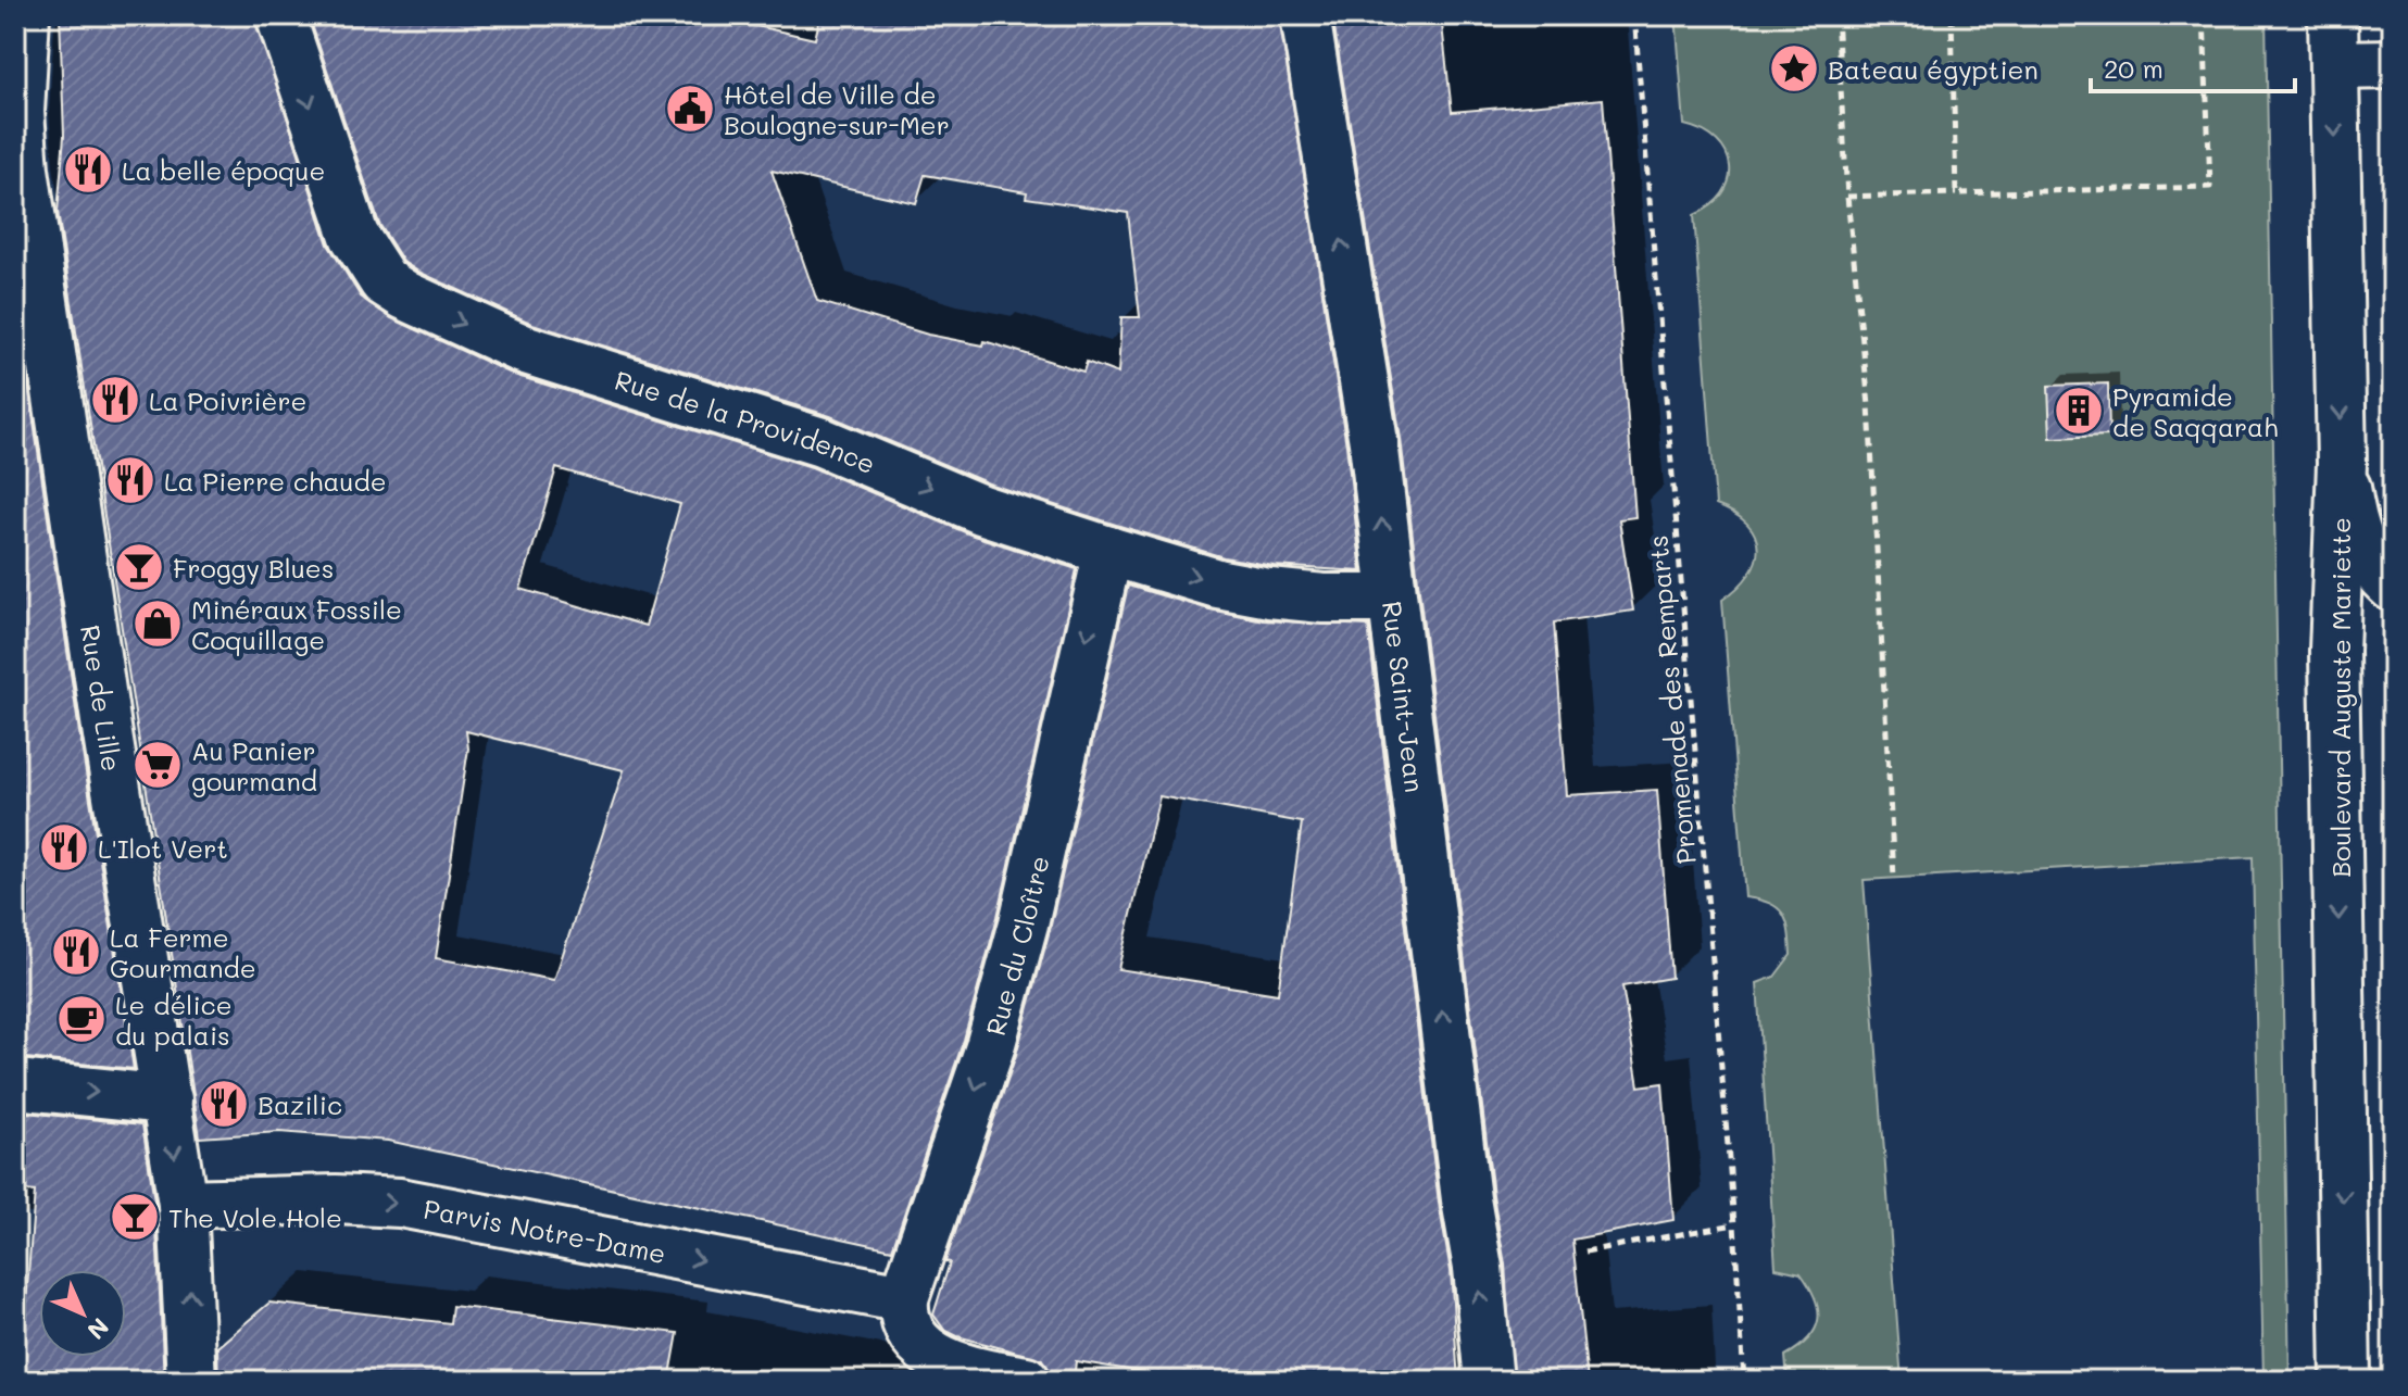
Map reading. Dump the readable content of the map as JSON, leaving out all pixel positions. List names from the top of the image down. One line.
{"streets":{"street":["Rue de la Providence","Rue Saint-Jean","Boulevard Auguste Mariette","Rue de Lille","Rue du Cloître","Parvis Notre-Dame"],"path":["Promenade des Remparts"]},"crossings":[["Rue de la Providence","Rue Saint-Jean"],["Rue de la Providence","Rue du Cloître"],["Rue de Lille","Parvis Notre-Dame"],["Rue du Cloître","Parvis Notre-Dame"]],"one_way":["Rue de la Providence","Rue Saint-Jean","Boulevard Auguste Mariette","Rue du Cloître","Parvis Notre-Dame"],"places":{"place":["Bateau égyptien"],"public building":["Hôtel de Ville de Boulogne-sur-Mer"],"restaurant":["La belle époque","La Poivrière","La Pierre chaude","L'Ilot Vert","La Ferme Gourmande","Bazilic"],"building":["Pyramide de Saqqarah"],"bar":["Froggy Blues","The Vole Hole"],"shop":["Minéraux Fossile Coquillage"],"supermarket":["Au Panier gourmand"],"cafe":["Le délice du palais"]},"scale_bar":"20 m","north":"bottom right"}
